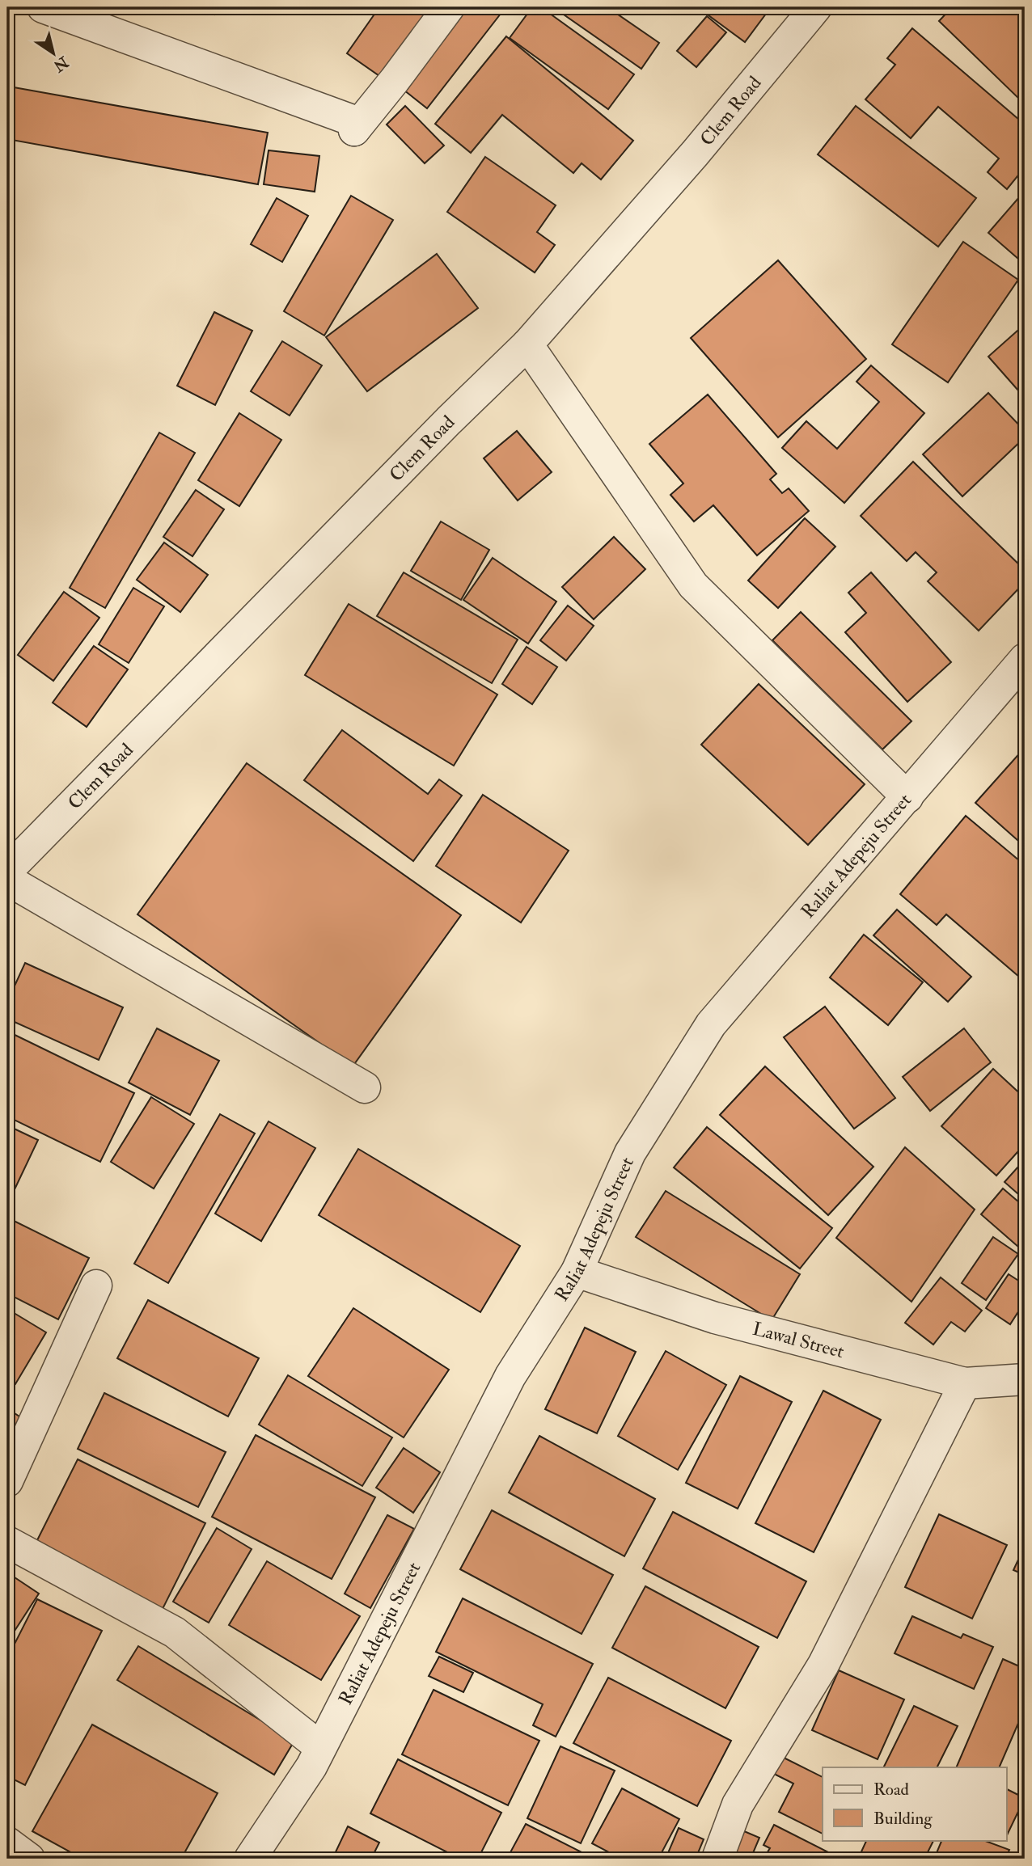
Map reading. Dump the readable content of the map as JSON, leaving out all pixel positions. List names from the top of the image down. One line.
{"streets":{"street":["Clem Road","Raliat Adepeju Street","Lawal Street"]},"crossings":[["Raliat Adepeju Street","Lawal Street"]],"legend":["Road","Building"],"north":"bottom right"}
